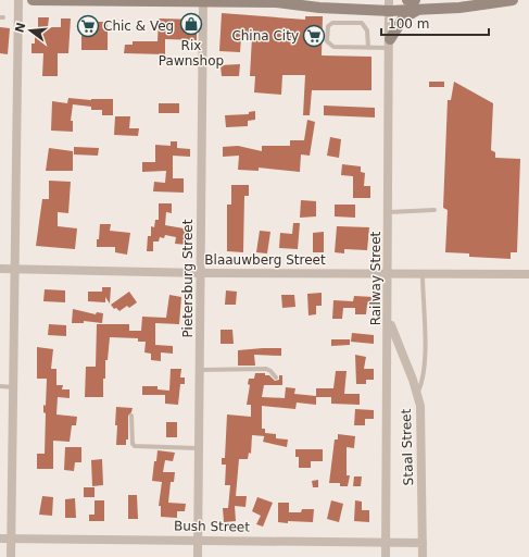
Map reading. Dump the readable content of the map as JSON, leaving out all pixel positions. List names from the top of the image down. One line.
{"streets":{"street":["Blaauwberg Street","Pietersburg Street","Railway Street","Staal Street","Bush Street"]},"crossings":[["Blaauwberg Street","Pietersburg Street"],["Blaauwberg Street","Railway Street"],["Pietersburg Street","Bush Street"],["Railway Street","Staal Street"],["Railway Street","Bush Street"],["Staal Street","Bush Street"]],"places":{"shop":["Rix Pawnshop"],"supermarket":["Chic & Veg","China City"]},"scale_bar":"100 m","north":"left"}
